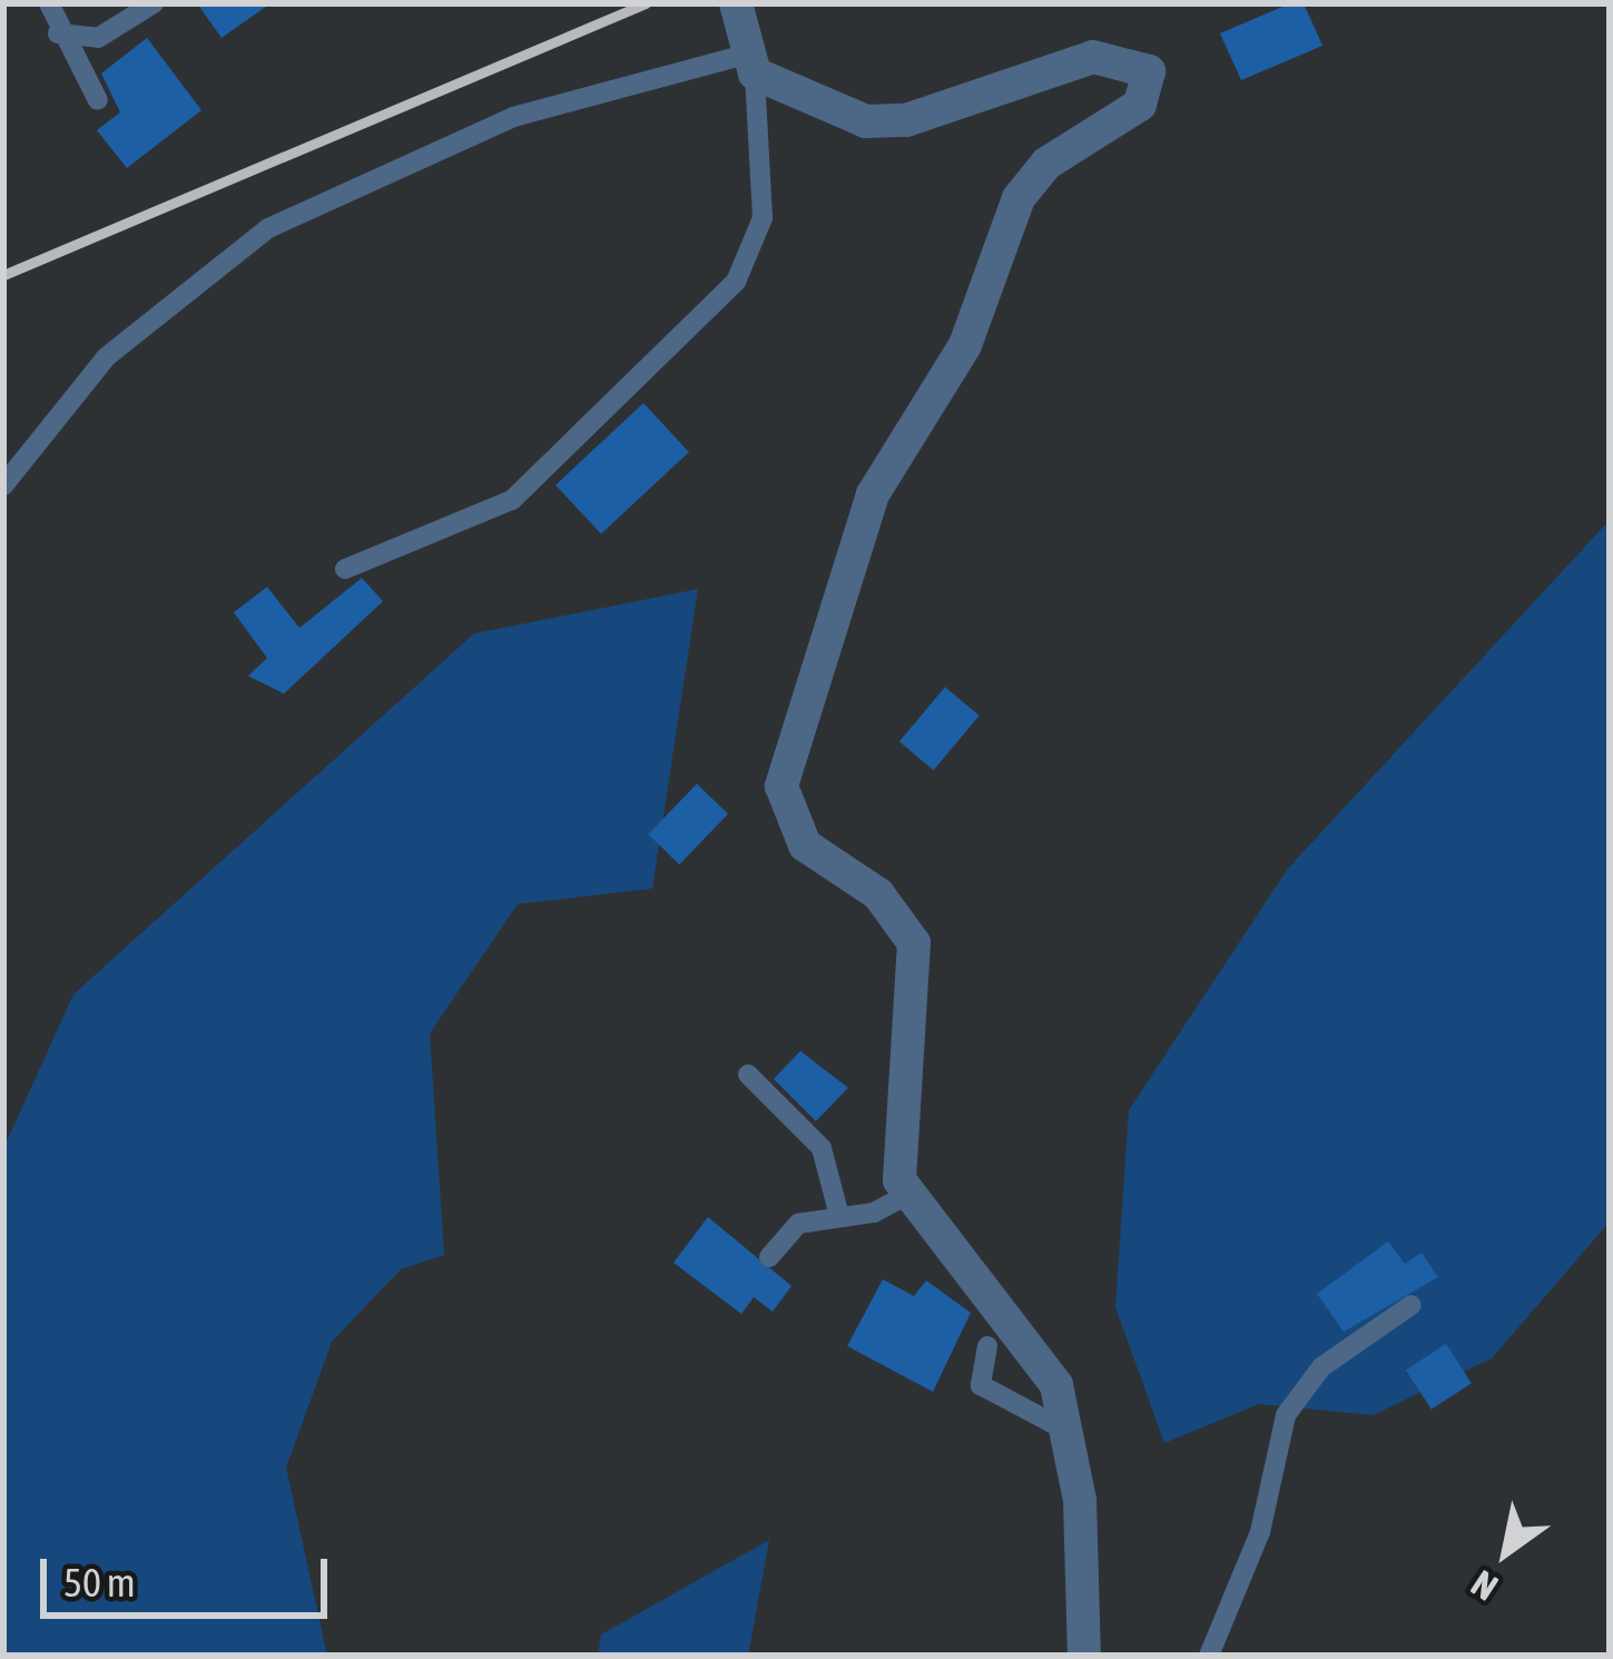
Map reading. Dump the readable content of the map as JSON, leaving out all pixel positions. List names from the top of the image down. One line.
{"scale_bar":"50 m","north":"bottom left"}
